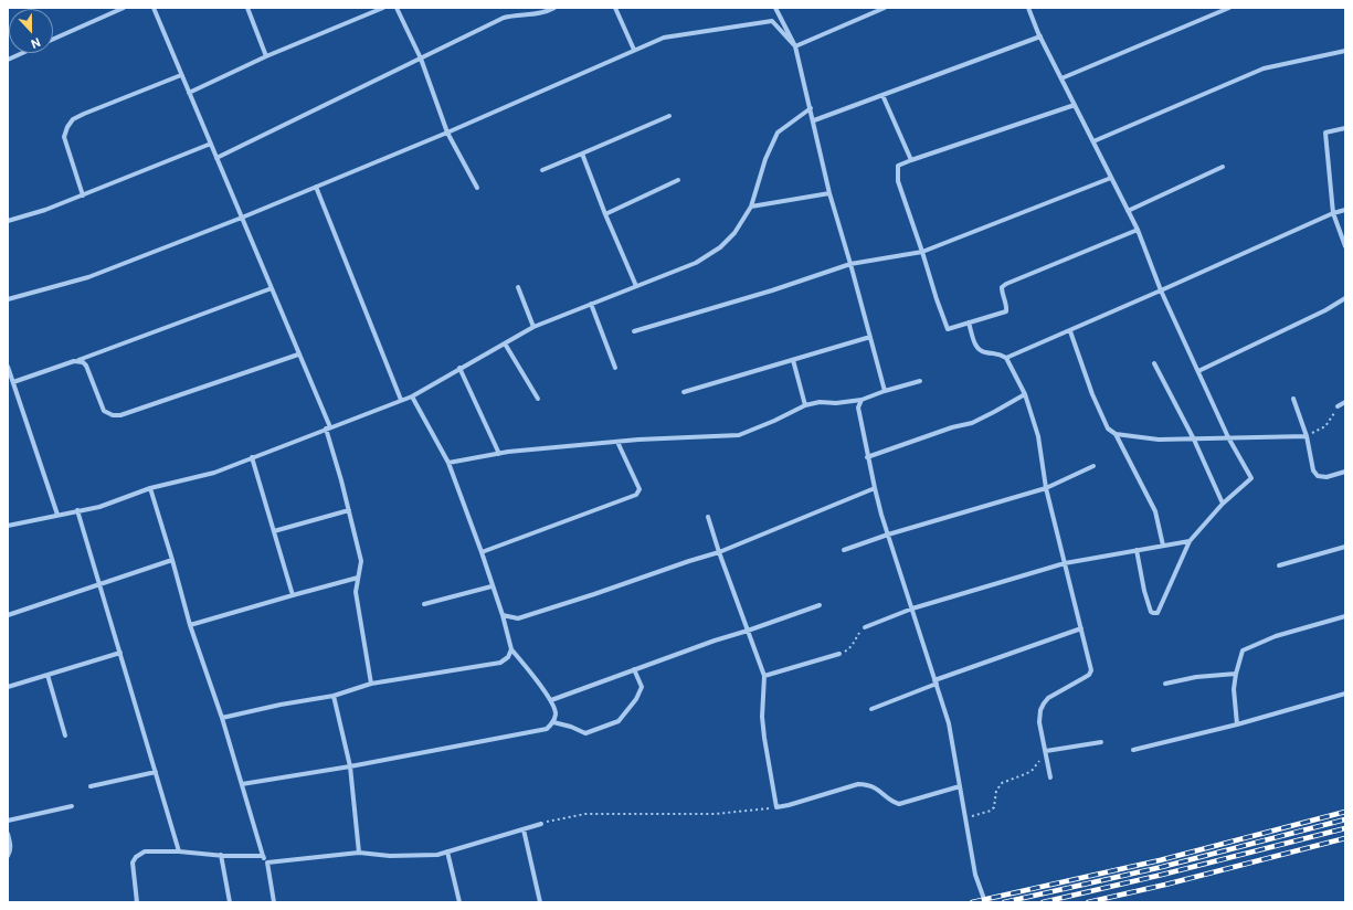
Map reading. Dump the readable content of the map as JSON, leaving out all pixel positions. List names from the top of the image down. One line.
{"north":"bottom"}
